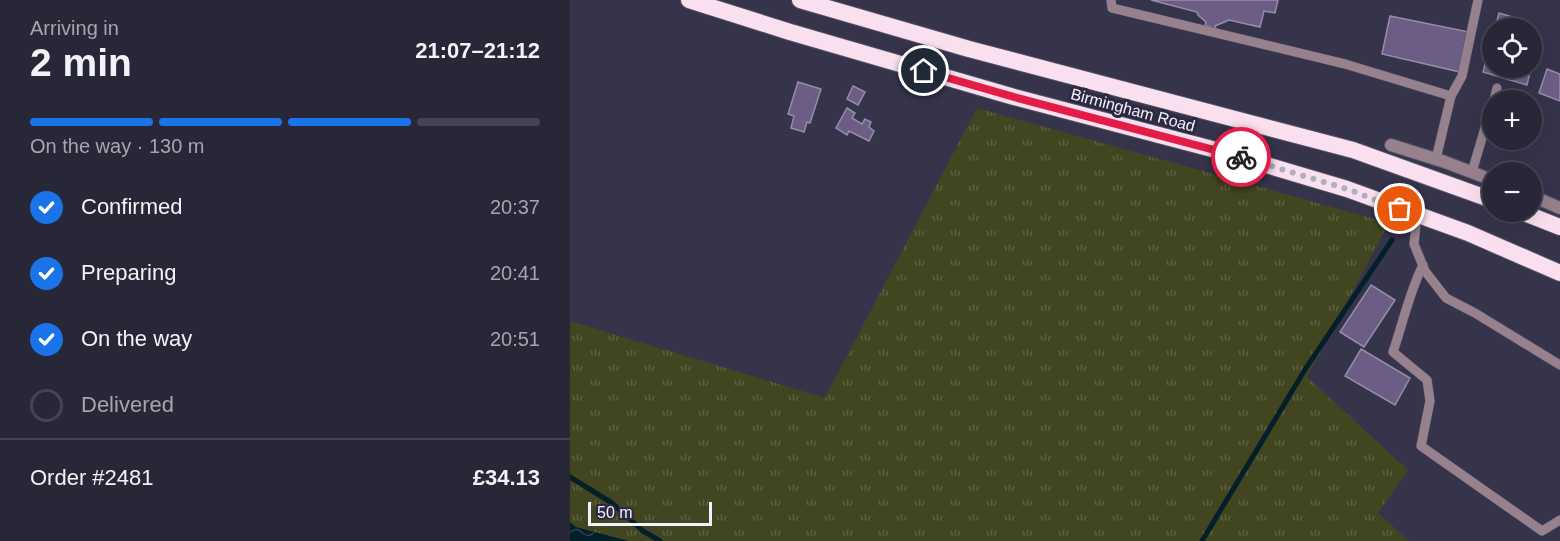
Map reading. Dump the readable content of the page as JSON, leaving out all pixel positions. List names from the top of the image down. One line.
{"streets":{"highway":["Birmingham Road"]},"scale_bar":"50 m","page":{"heading":["2 min","Arriving in","21:07–21:12"],"panel":["Order #2481","£34.13"],"map_buttons":["+","−"],"bar":"On the way · 130 m","list":[["Confirmed","20:37"],["Preparing","20:41"],["On the way","20:51"],"Delivered"],"scale":"50 m"}}
